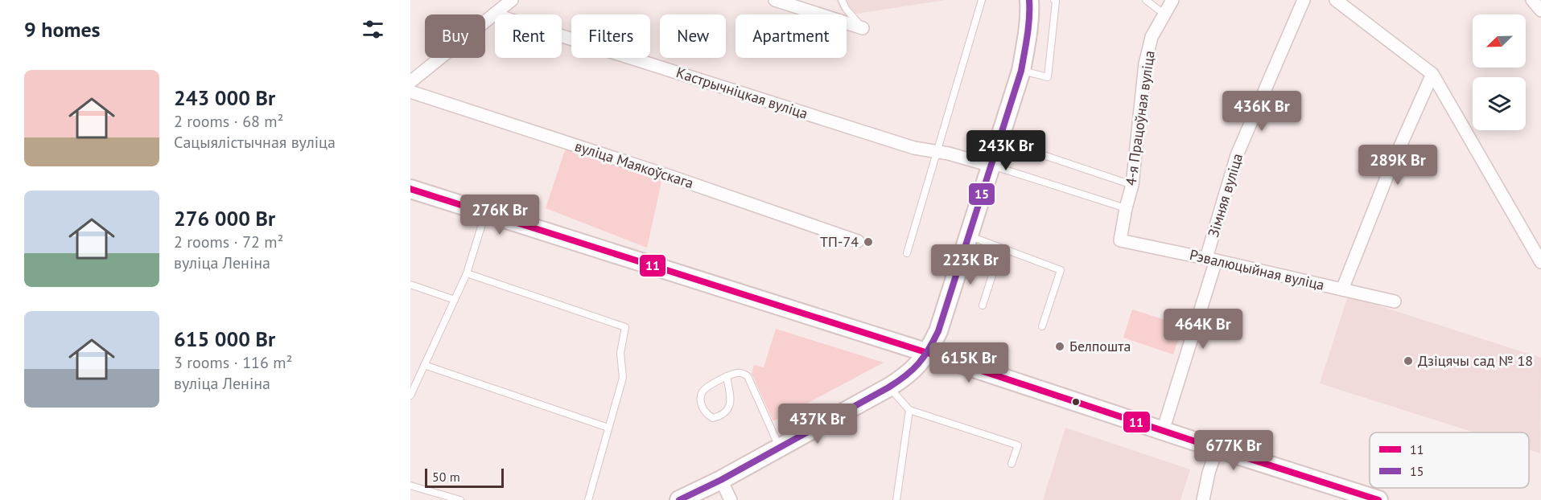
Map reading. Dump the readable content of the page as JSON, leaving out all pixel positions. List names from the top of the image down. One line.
{"streets":{"street":["Кастрычніцкая вуліца","4-я Працоўная вуліца","вуліца Маякоўскага","Зімняя вуліца","Рэвалюцыйная вуліца"]},"crossings":[["4-я Працоўная вуліца","Рэвалюцыйная вуліца"],["Зімняя вуліца","Рэвалюцыйная вуліца"]],"places":["ТП-74","Белпошта","Дзіцячы сад № 18"],"lines":["transit line 15","transit line 11"],"legend":["11","15"],"scale_bar":"50 m","north":"bottom left","page":{"heading":"9 homes","chip":["Buy","Rent","Filters","New","Apartment"],"list":[{"name":"243 000 Br","note":"2 rooms · 68 m² · Сацыялістычная вуліца"},{"name":"276 000 Br","note":"2 rooms · 72 m² · вуліца Леніна"},{"name":"615 000 Br","note":"3 rooms · 116 m² · вуліца Леніна"}],"price":["436K Br","243K Br","289K Br","276K Br","223K Br","464K Br","615K Br","437K Br","677K Br"],"scale":"50 m"}}
